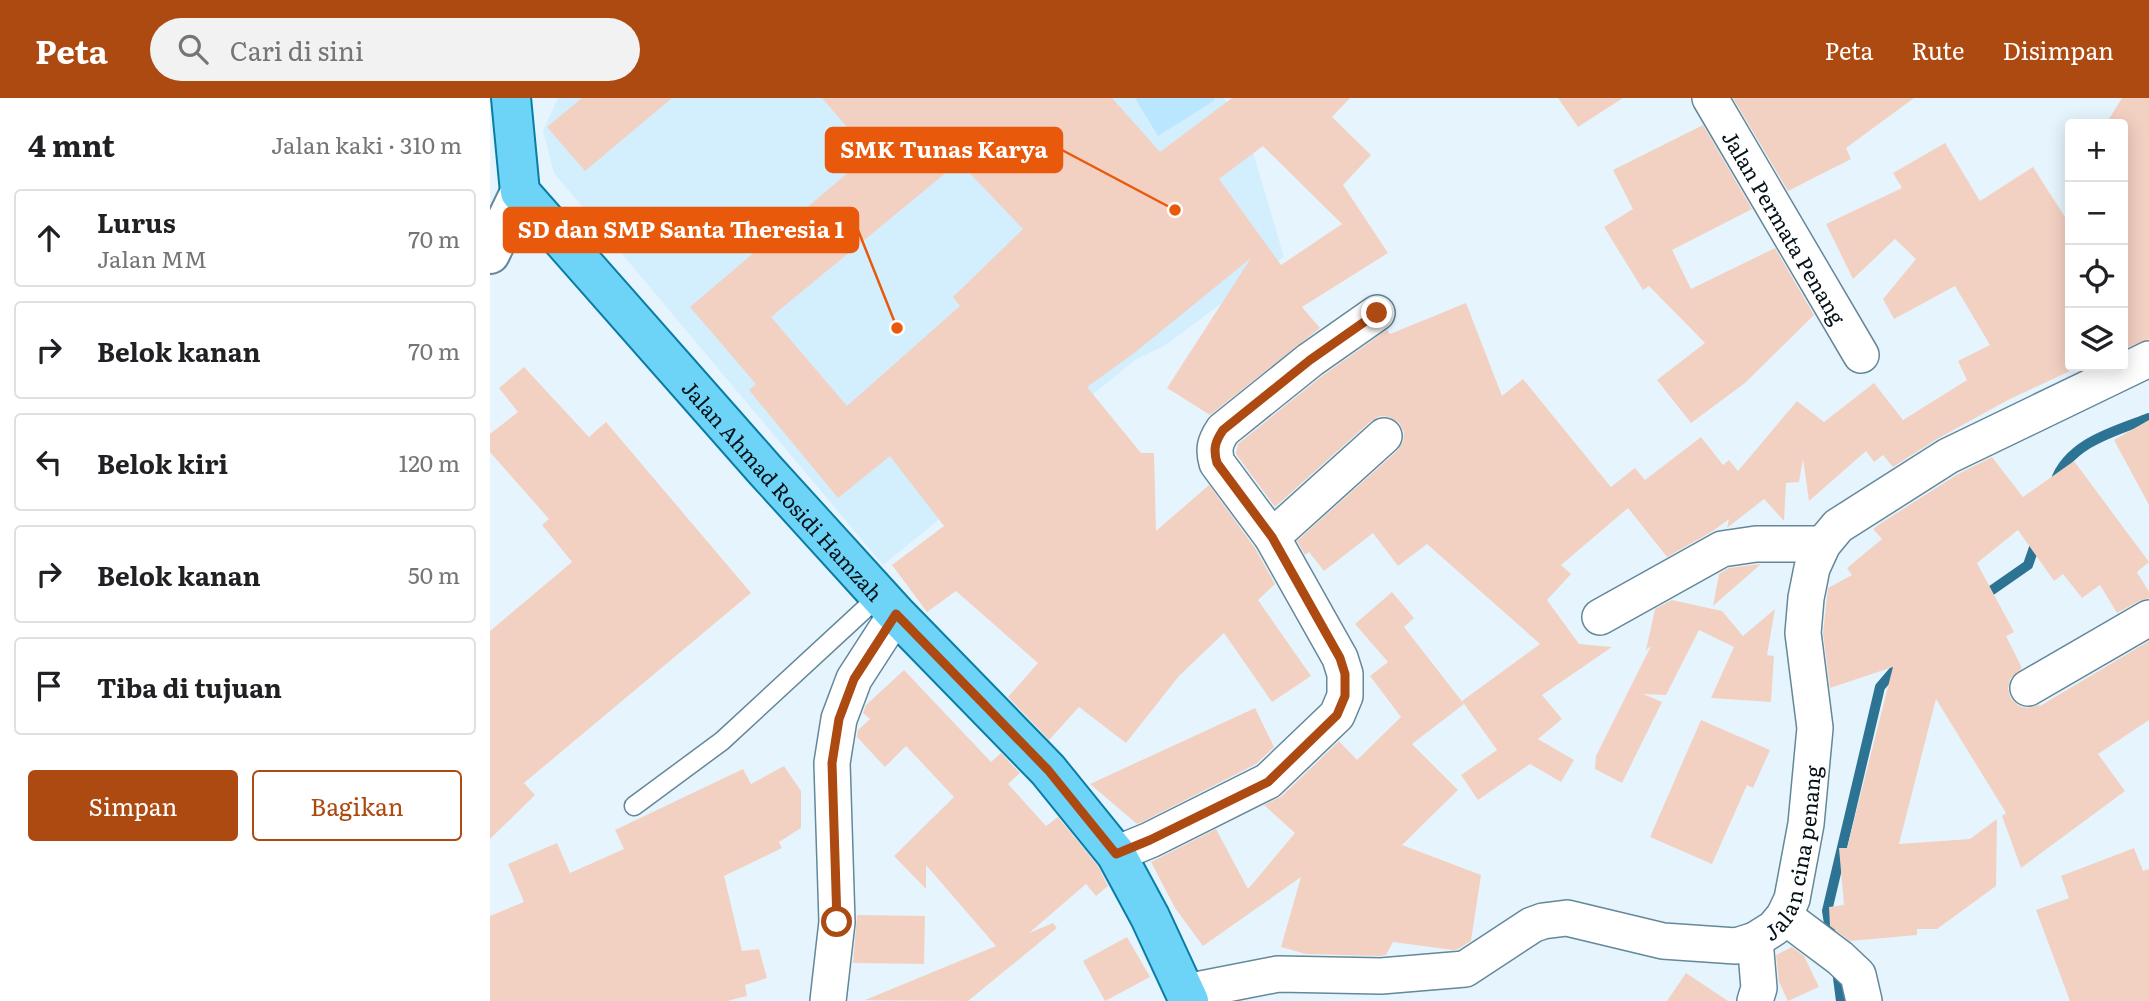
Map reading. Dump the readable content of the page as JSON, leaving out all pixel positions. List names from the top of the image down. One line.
{"streets":{"main road":["Jalan Ahmad Rosidi Hamzah"],"street":["Jalan Permata Penang","Jalan cina penang"]},"crossings":[["Jalan Ahmad Rosidi Hamzah","Jalan cina penang"]],"places":["SMK Tunas Karya","SD dan SMP Santa Theresia 1"],"page":{"header":"Peta","search":"Cari di sini","nav":["Peta","Rute","Disimpan"],"heading":["4 mnt","Jalan kaki · 310 m"],"map_buttons":["+","−"],"list":[["Lurus","Jalan MM","70 m"],["Belok kanan","70 m"],["Belok kiri","120 m"],["Belok kanan","50 m"],"Tiba di tujuan"],"buttons":["Simpan","Bagikan"]}}
